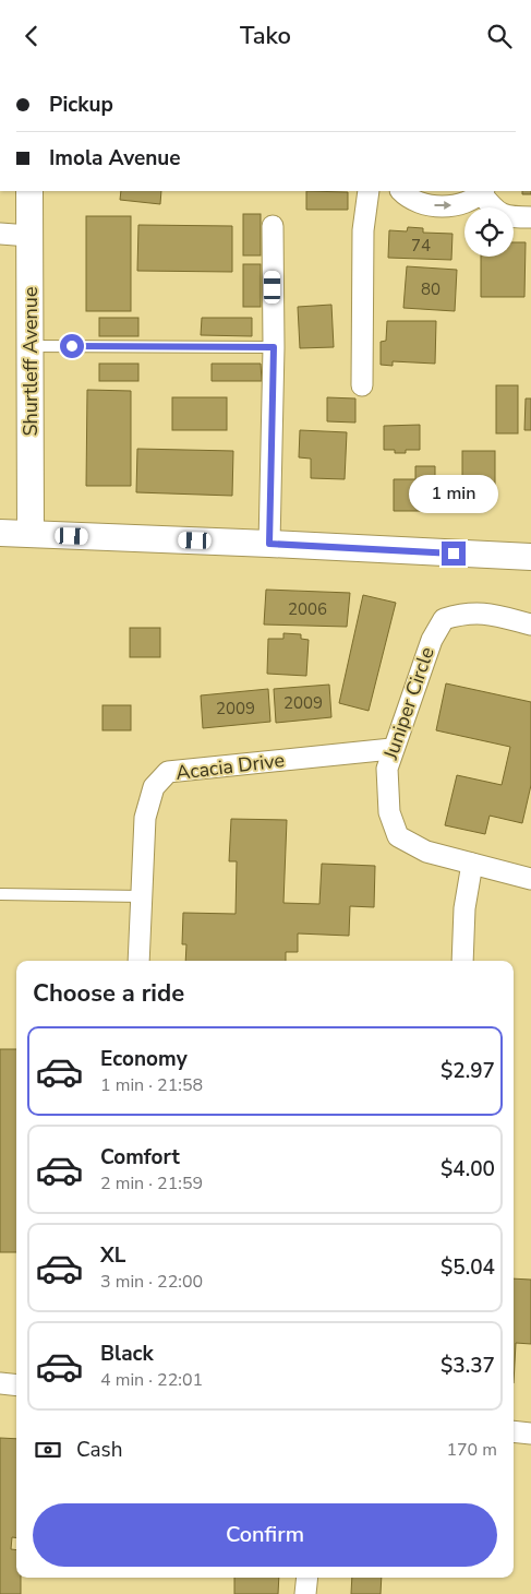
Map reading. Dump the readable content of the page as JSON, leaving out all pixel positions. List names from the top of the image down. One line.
{"streets":{"street":["Shurtleff Avenue","Juniper Circle","Acacia Drive"]},"crossings":[["Juniper Circle","Acacia Drive"]],"house_numbers":["74","80","2006","2009","2009"],"page":{"header":"Tako","banner":["Pickup","Imola Avenue"],"bubble":"1 min","heading":"Choose a ride","list":[{"name":"Economy","note":"1 min · 21:58","value":"$2.97"},{"name":"Comfort","note":"2 min · 21:59","value":"$4.00"},{"name":"XL","note":"3 min · 22:00","value":"$5.04"},{"name":"Black","note":"4 min · 22:01","value":"$3.37"}],"pay":["Cash","170 m"],"buttons":"Confirm"}}
